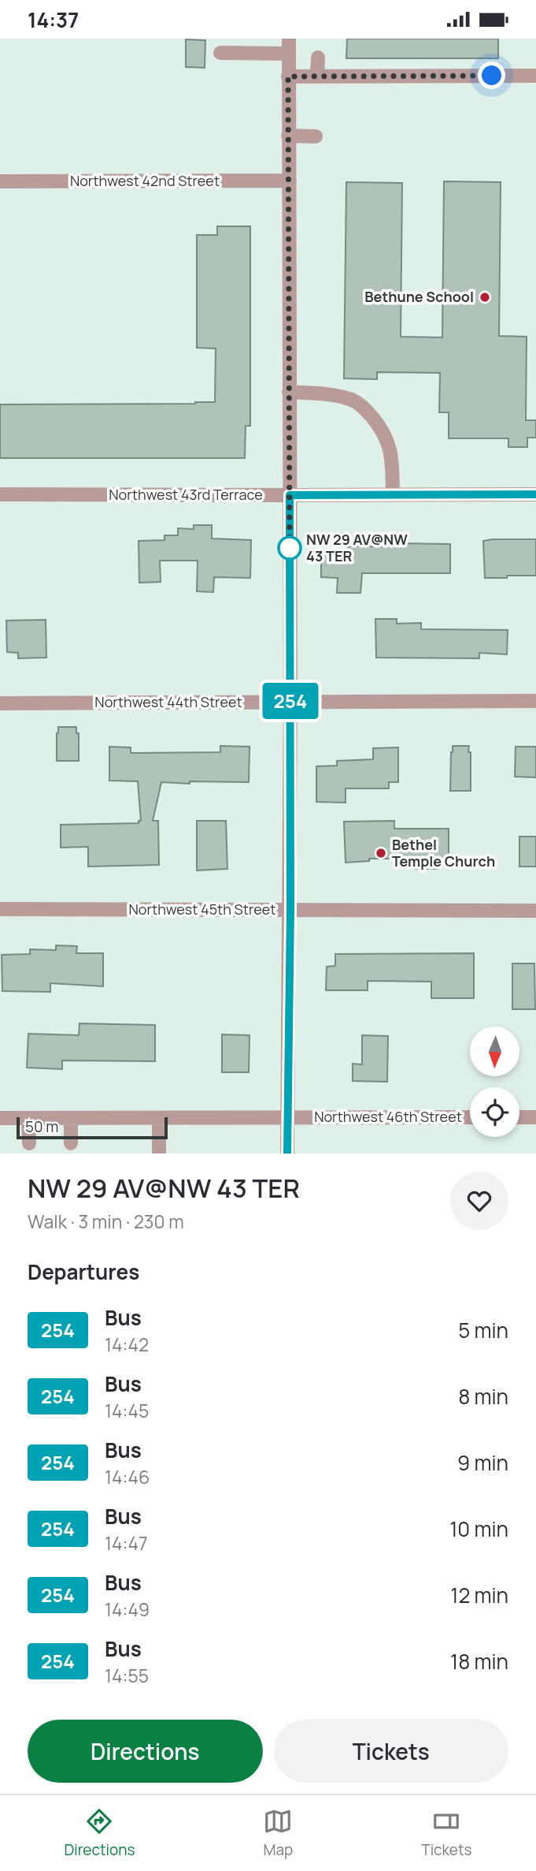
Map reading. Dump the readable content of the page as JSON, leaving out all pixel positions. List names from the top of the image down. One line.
{"streets":{"street":["Northwest 42nd Street","Northwest 43rd Terrace","Northwest 44th Street","Northwest 45th Street","Northwest 46th Street"]},"places":["Bethune School","NW 29 AV@NW 43 TER","Bethel Temple Church"],"lines":["bus line 254"],"scale_bar":"50 m","north":"bottom","page":{"status":"14:37","on_map":"254","scale":"50 m","heading":[["NW 29 AV@NW 43 TER","Walk · 3 min · 230 m"],"Departures"],"list":[{"mark":"254","name":"Bus","note":"14:42","value":"5 min"},{"mark":"254","name":"Bus","note":"14:45","value":"8 min"},{"mark":"254","name":"Bus","note":"14:46","value":"9 min"},{"mark":"254","name":"Bus","note":"14:47","value":"10 min"},{"mark":"254","name":"Bus","note":"14:49","value":"12 min"},{"mark":"254","name":"Bus","note":"14:55","value":"18 min"}],"buttons":["Directions","Tickets"],"tabs":["Directions","Map","Tickets"]}}
